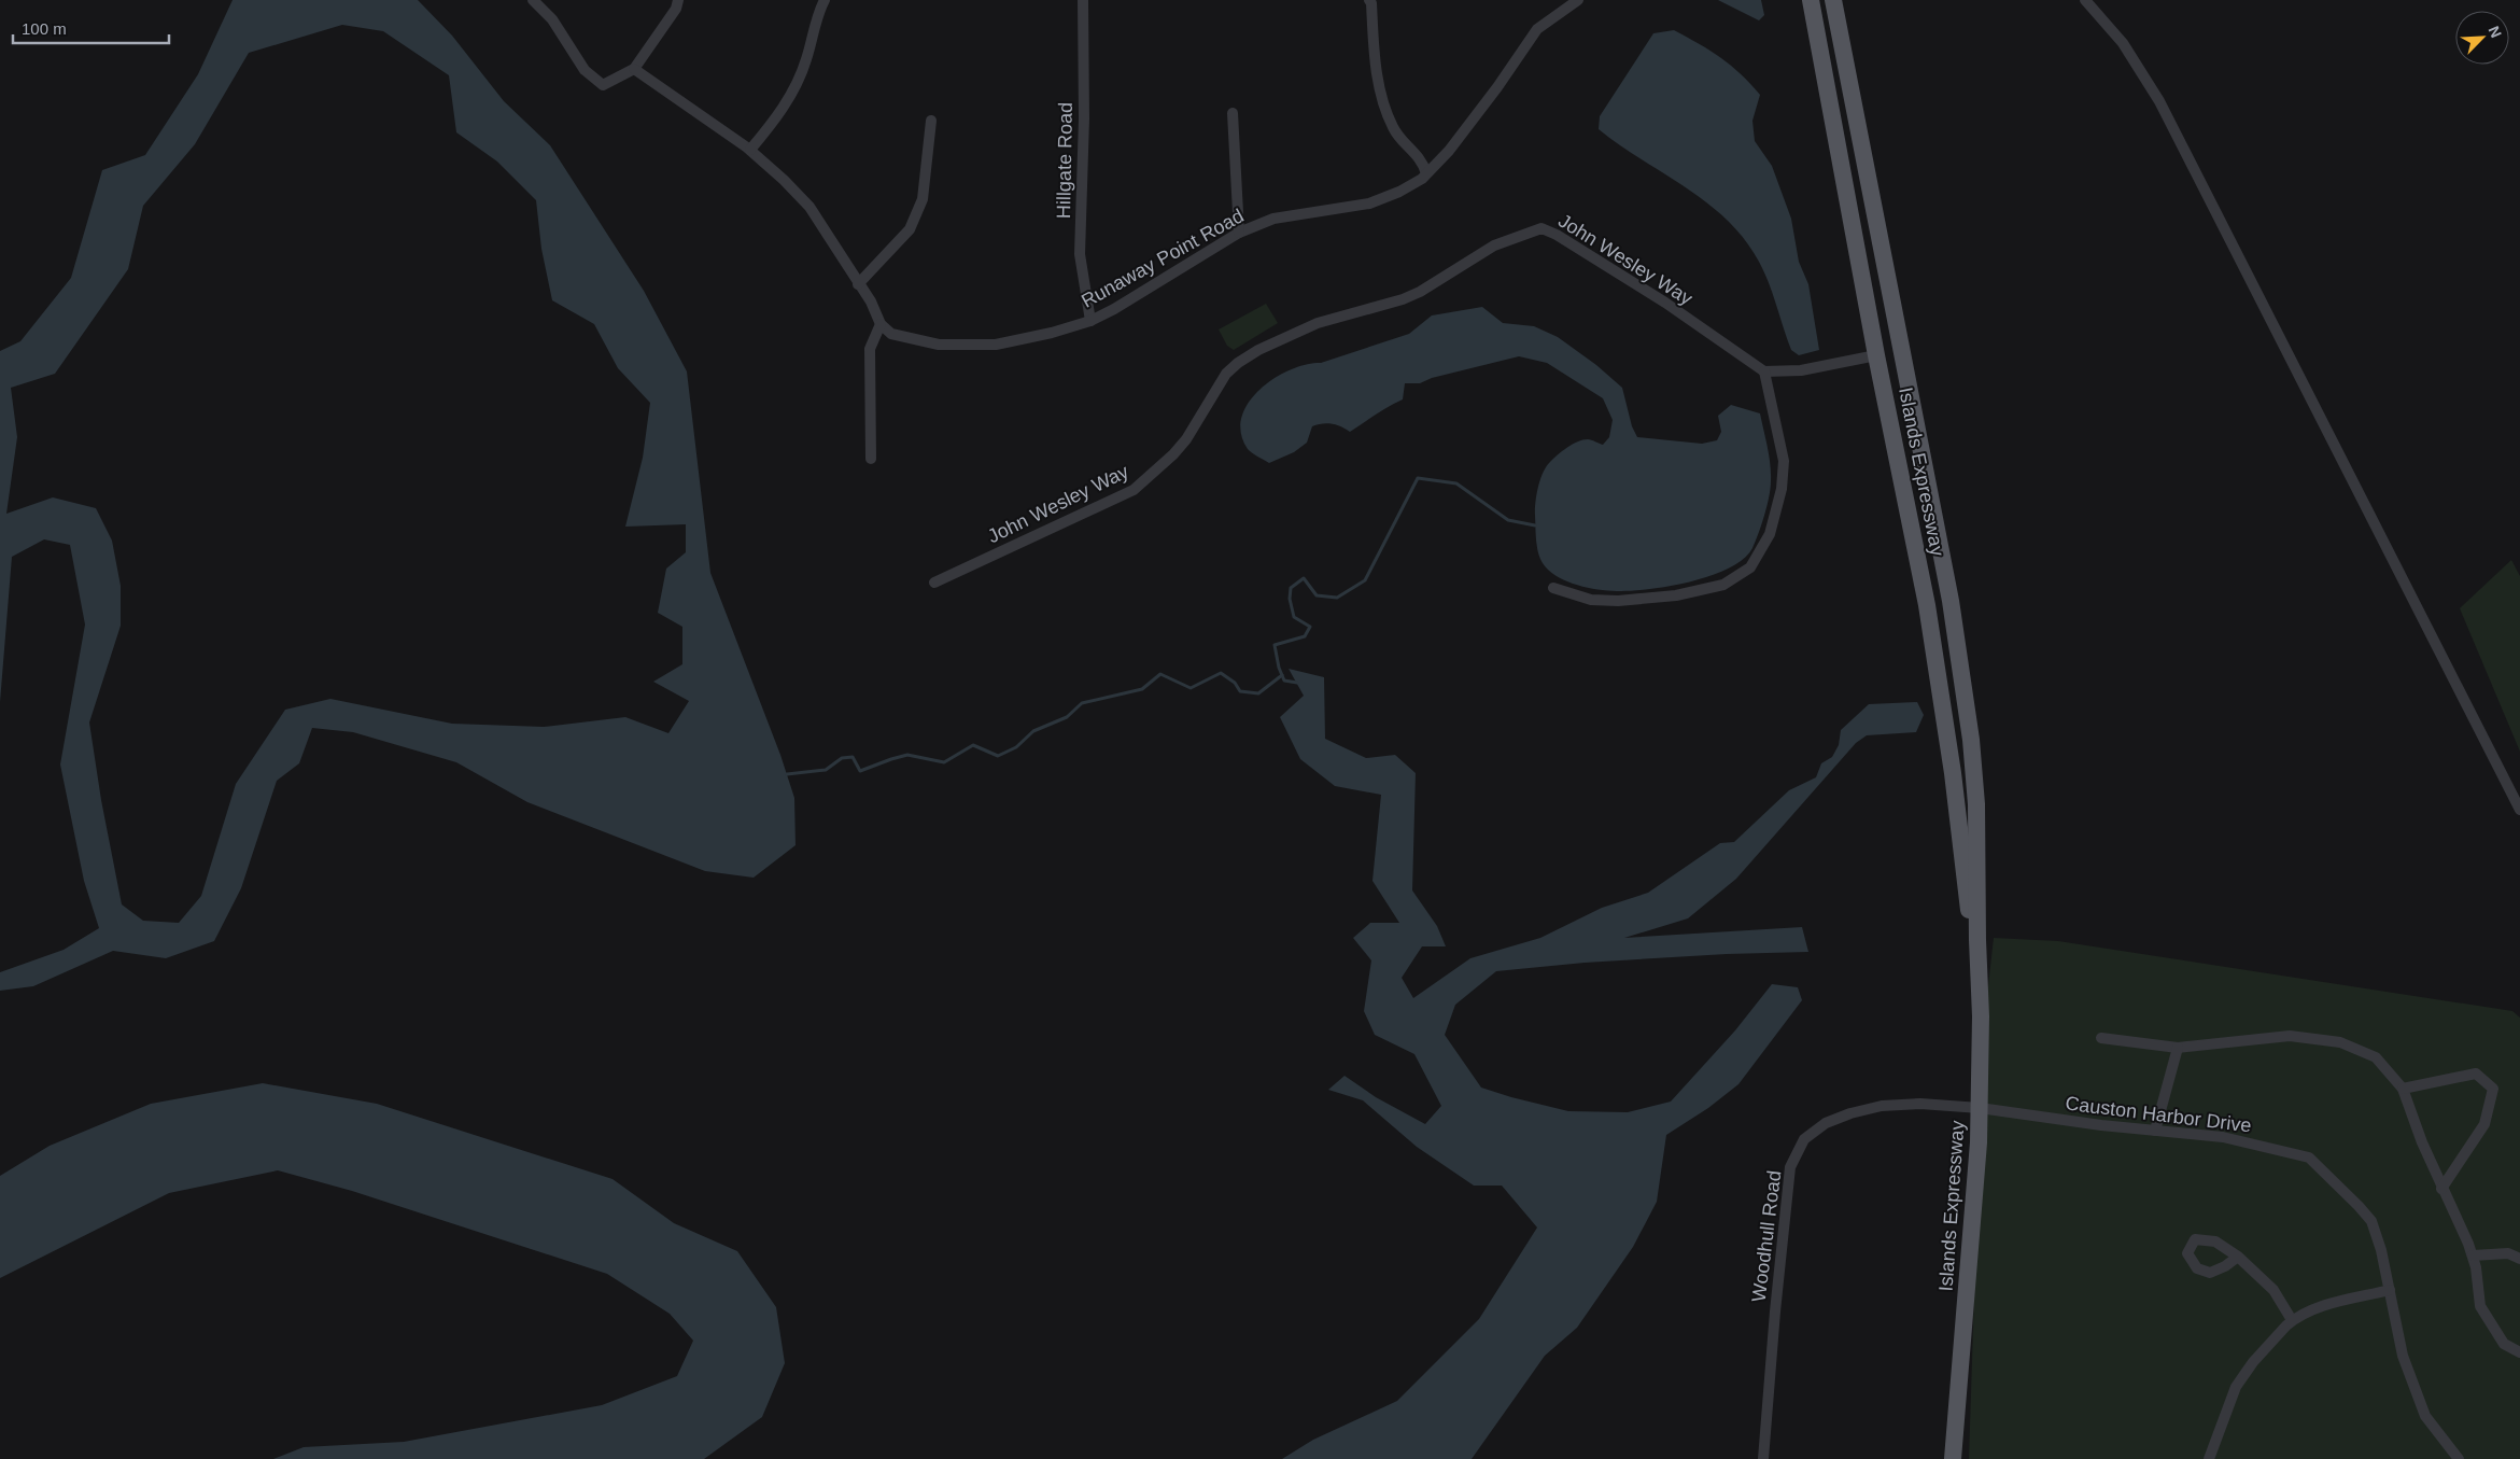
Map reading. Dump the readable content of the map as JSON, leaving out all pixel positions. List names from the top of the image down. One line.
{"streets":{"main road":["Islands Expressway"],"street":["Hillgate Road","Runaway Point Road","John Wesley Way","Causton Harbor Drive","Woodhull Road"]},"crossings":[["Hillgate Road","Runaway Point Road"],["Islands Expressway","Causton Harbor Drive"],["Islands Expressway","Woodhull Road"],["Causton Harbor Drive","Woodhull Road"]],"scale_bar":"100 m","north":"top right"}
